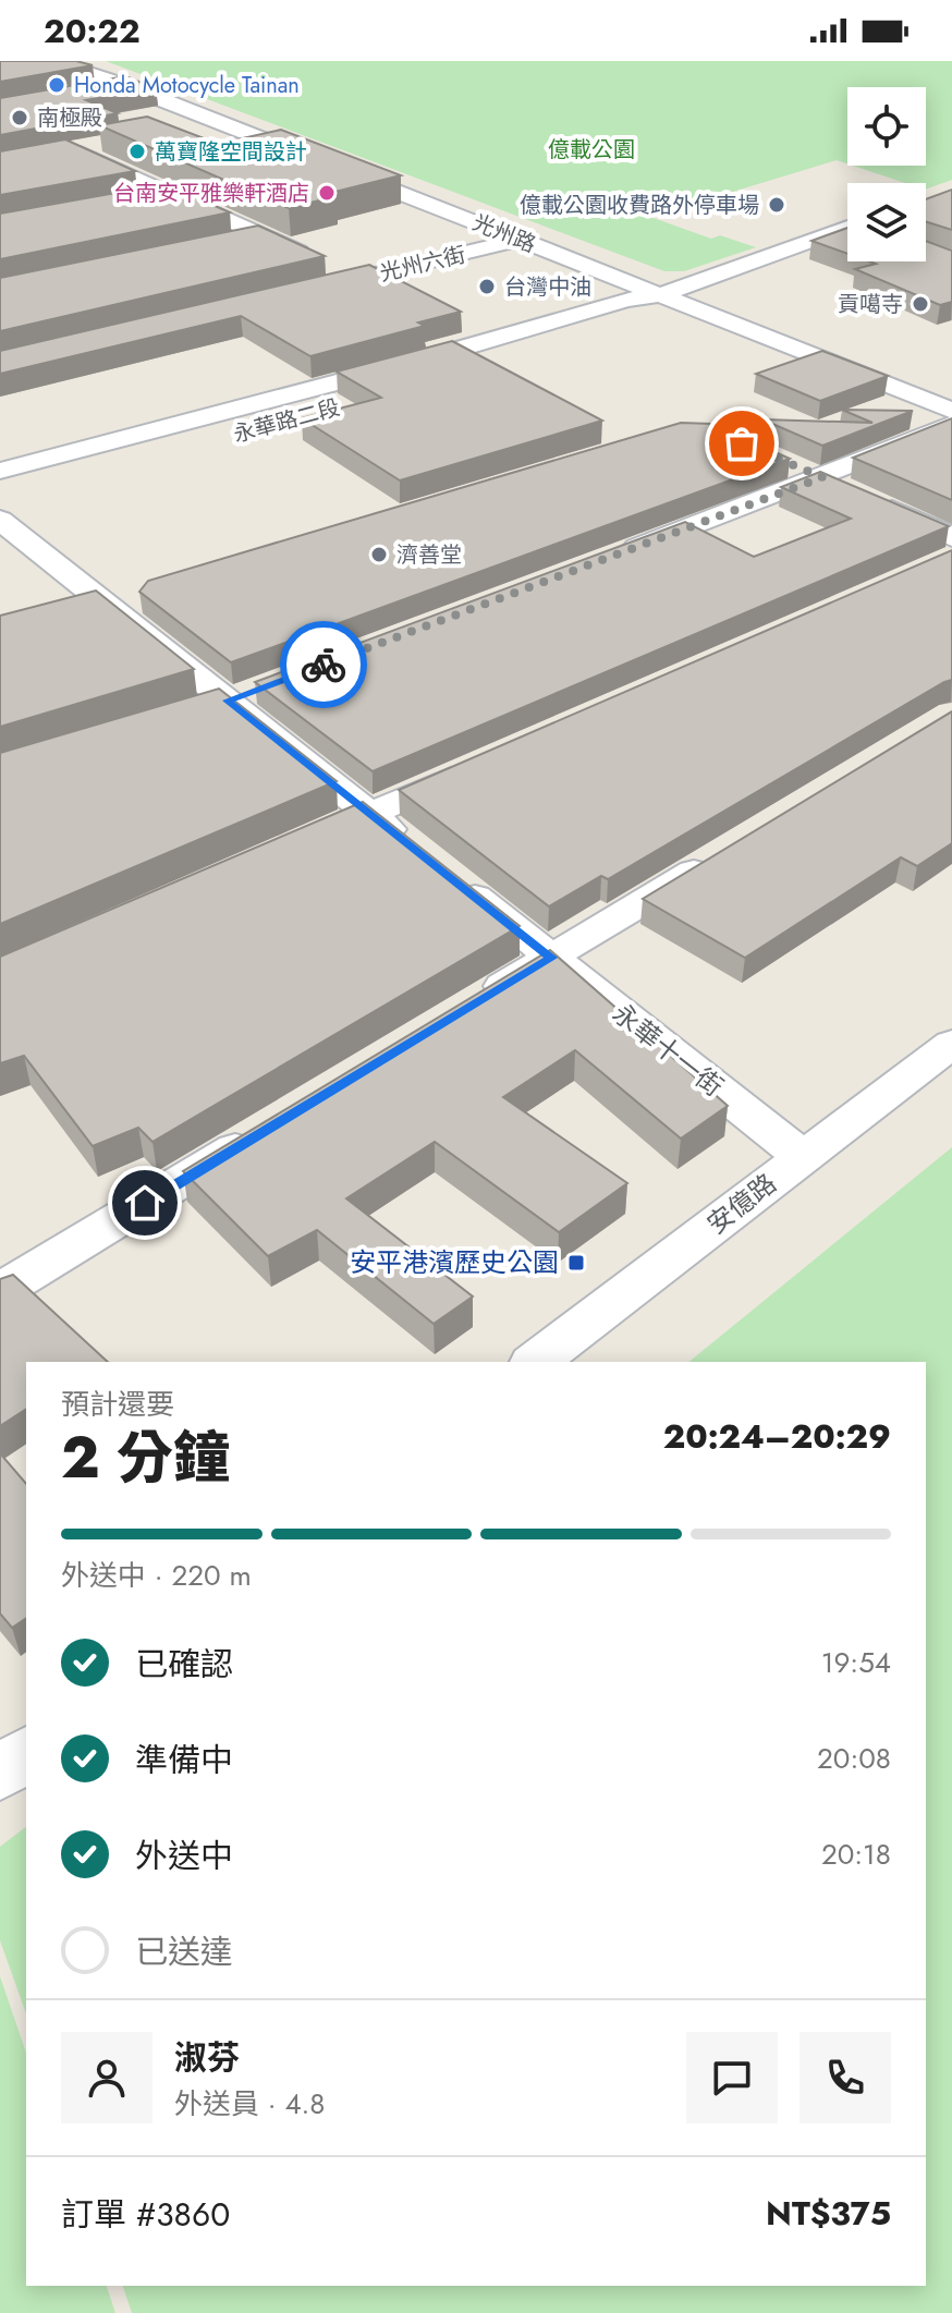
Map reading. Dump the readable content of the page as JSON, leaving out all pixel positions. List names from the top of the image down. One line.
{"streets":{"street":["光州路","光州六街","永華路二段","永華十一街","安億路"]},"crossings":[["光州路","光州六街"],["光州路","永華路二段"],["永華十一街","安億路"]],"parks":["億載公園"],"places":{"other":["Honda Motocycle Tainan","南極殿","萬寶隆空間設計","台南安平雅樂軒酒店","億載公園收費路外停車場","台灣中油","貢噶寺","濟善堂"],"transit":["安平港濱歷史公園"]},"page":{"status":"20:22","heading":["2 分鐘","預計還要","20:24–20:29"],"panel":["淑芬","外送員 · 4.8","訂單 #3860","NT$375"],"bar":"外送中 · 220 m","list":[["已確認","19:54"],["準備中","20:08"],["外送中","20:18"],"已送達"]}}
